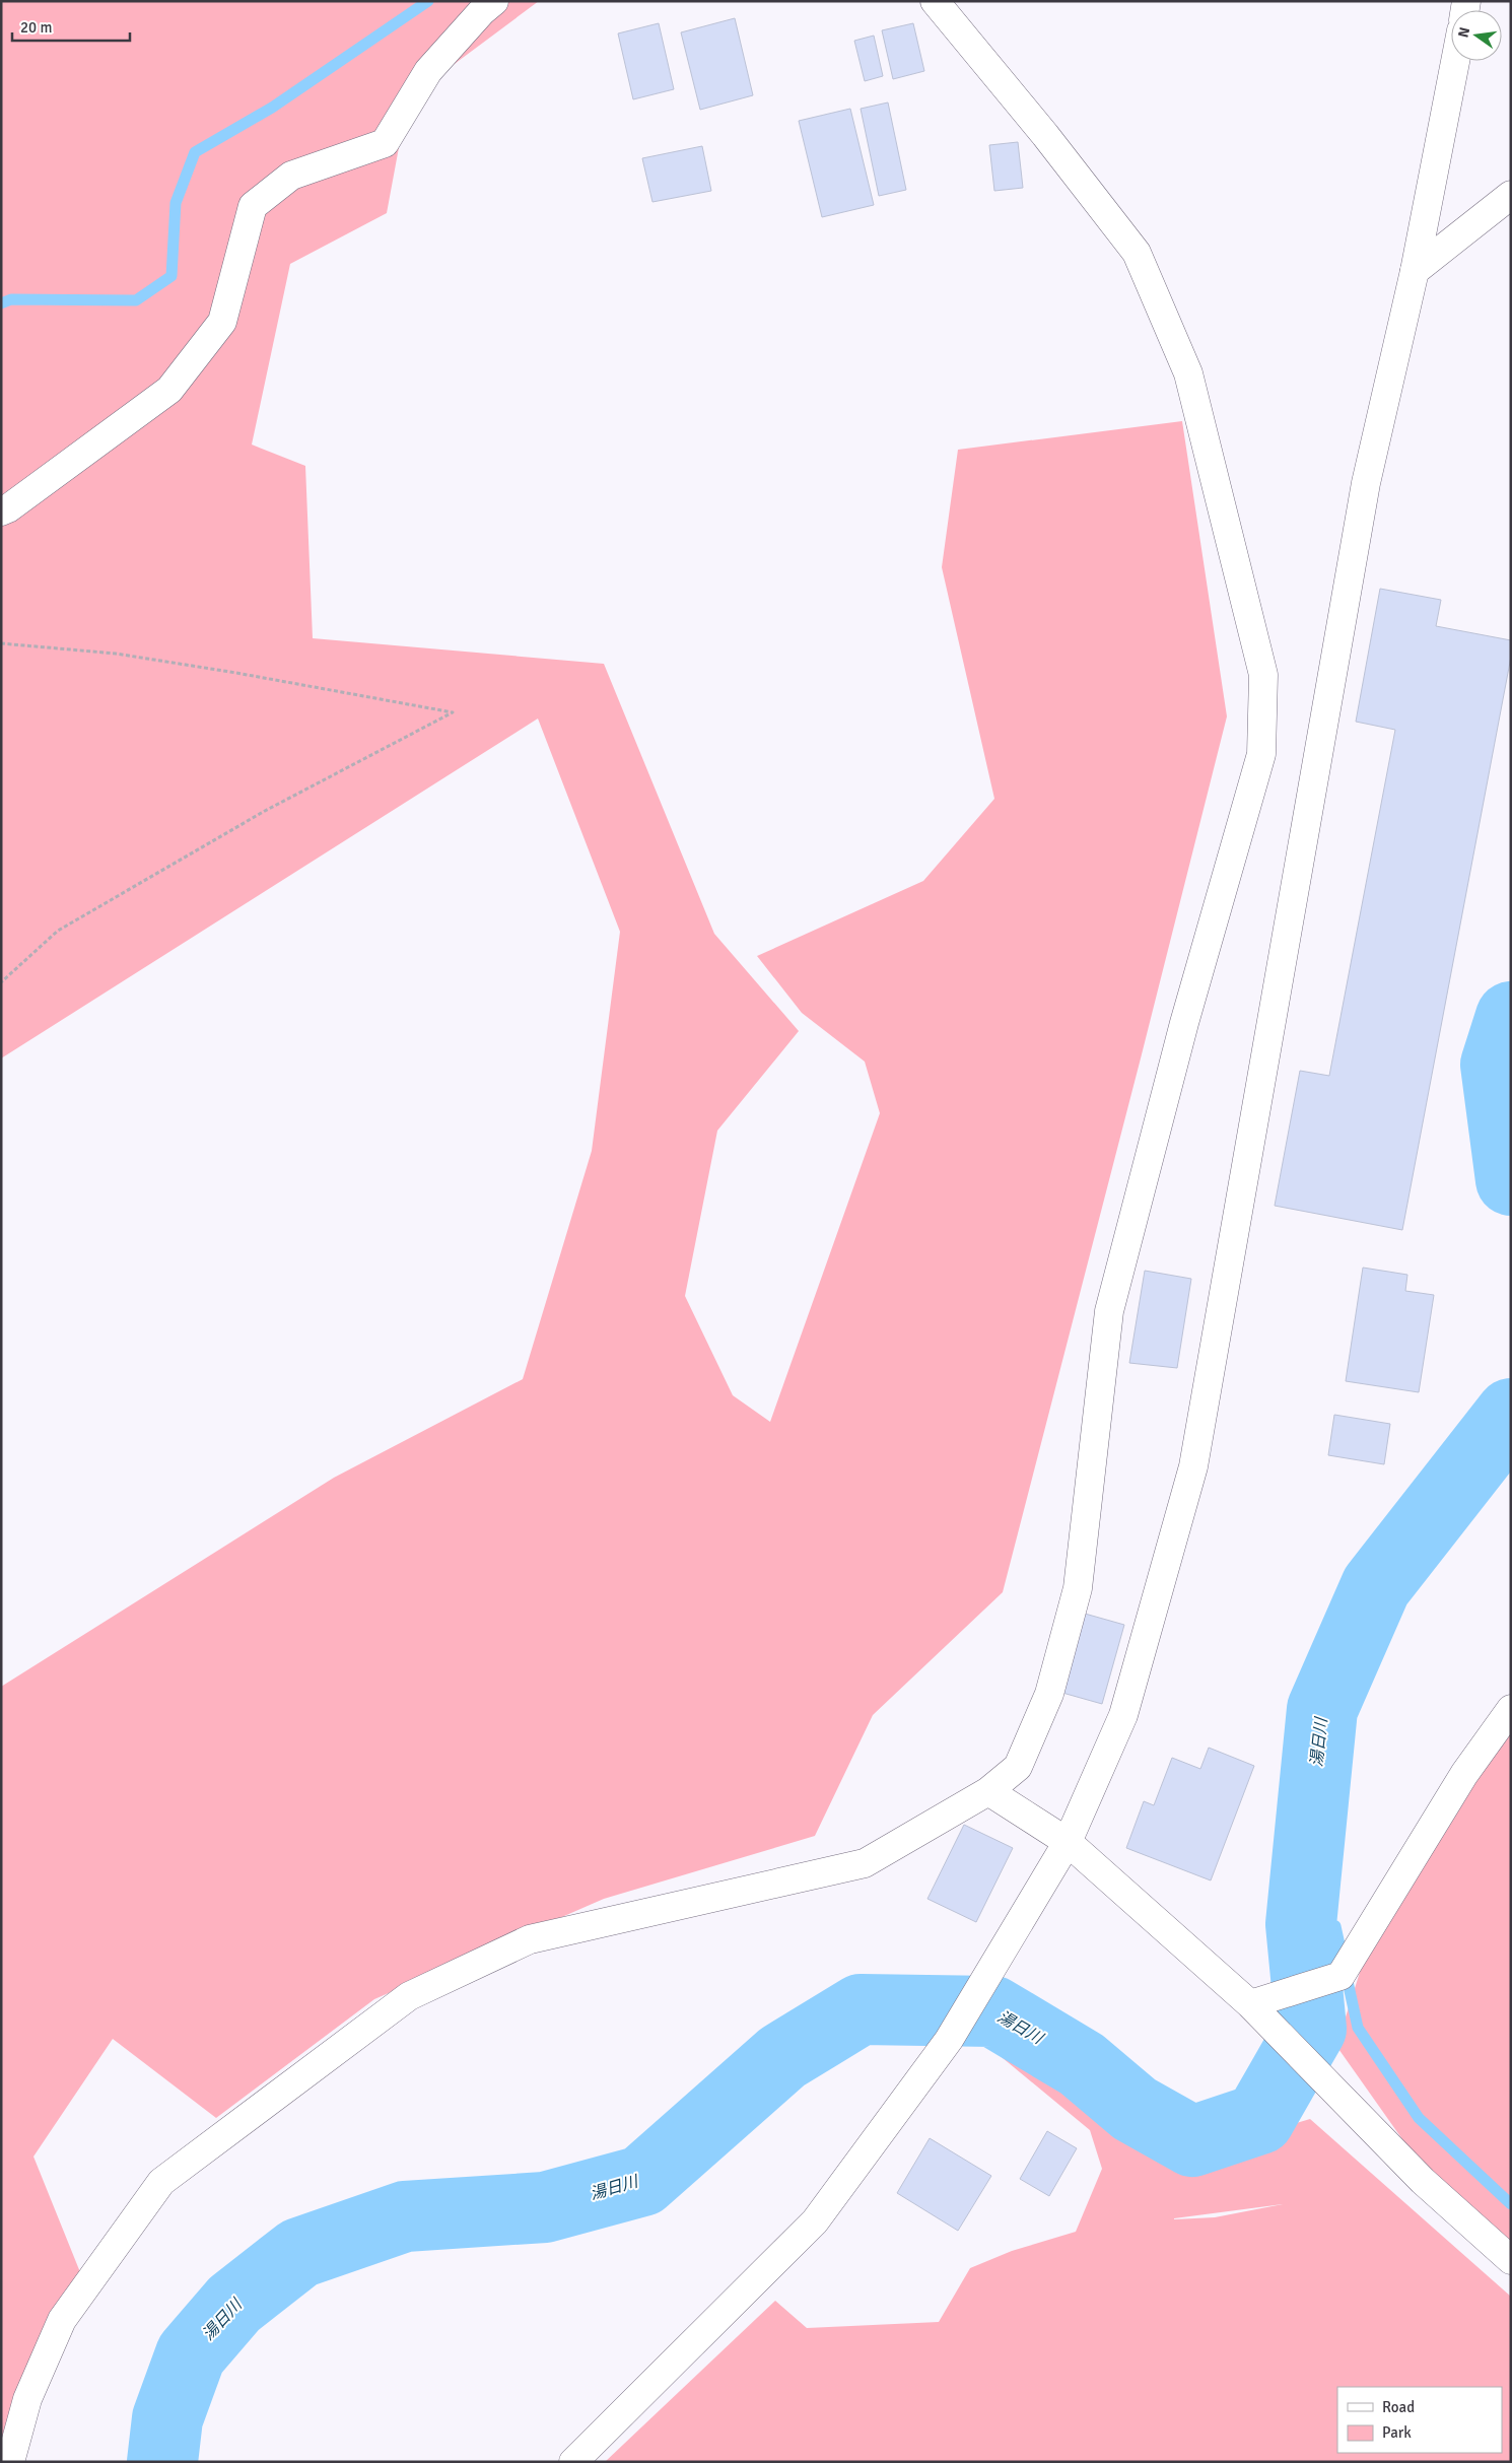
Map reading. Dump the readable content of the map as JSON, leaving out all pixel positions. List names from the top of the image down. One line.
{"water":["湯日川"],"legend":["Road","Park"],"scale_bar":"20 m","north":"left"}
